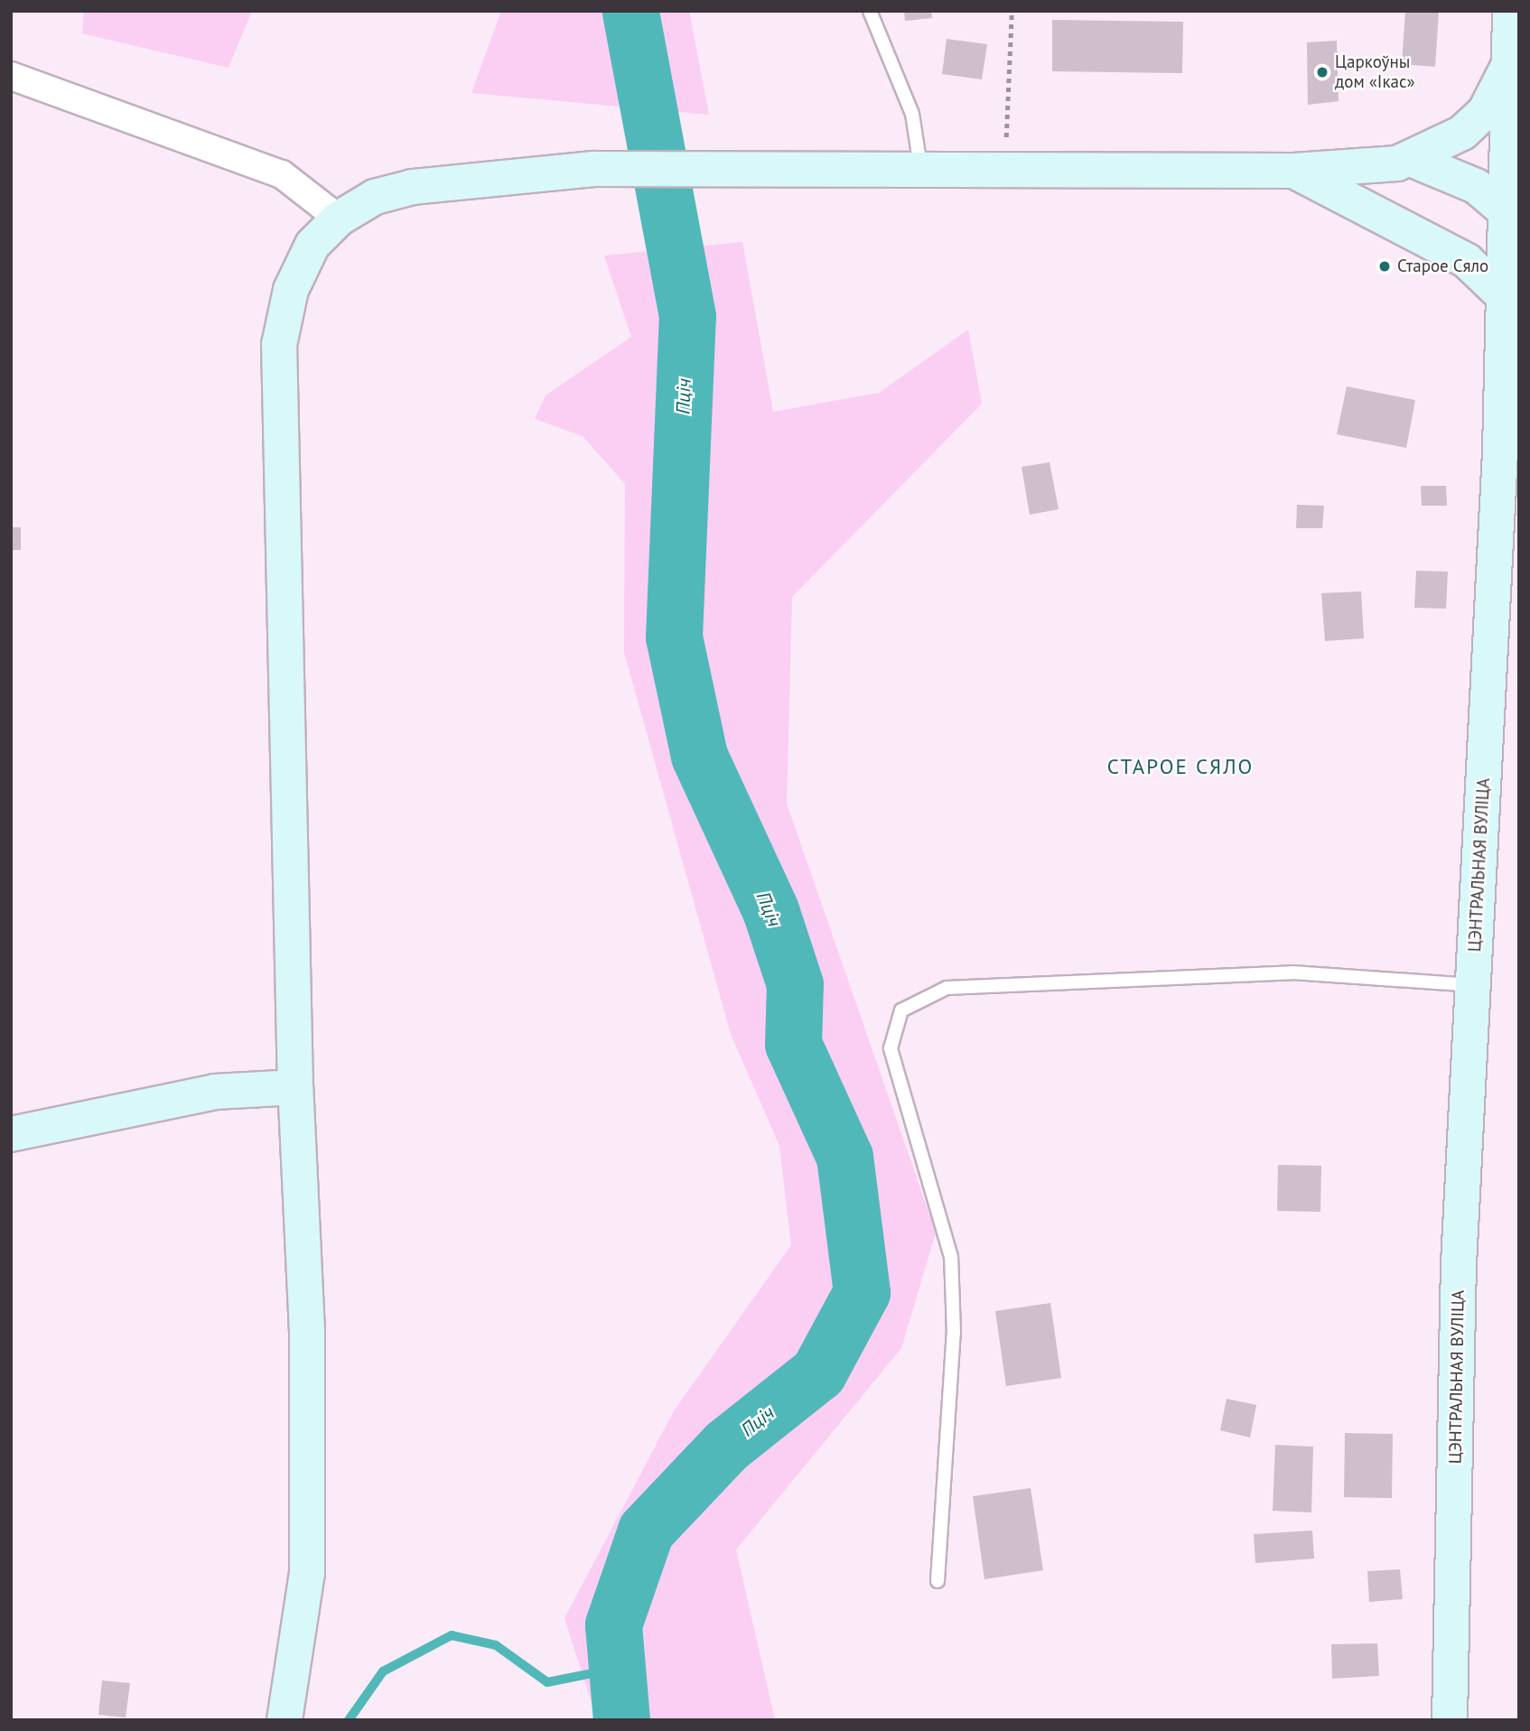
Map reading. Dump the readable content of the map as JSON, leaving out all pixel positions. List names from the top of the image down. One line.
{"streets":{"main road":["ЦЭНТРАЛЬНАЯ ВУЛІЦА"]},"districts":["СТАРОЕ СЯЛО"],"water":["Пціч"],"places":["Царкоўны дом «Ікас»","Старое Сяло"]}
